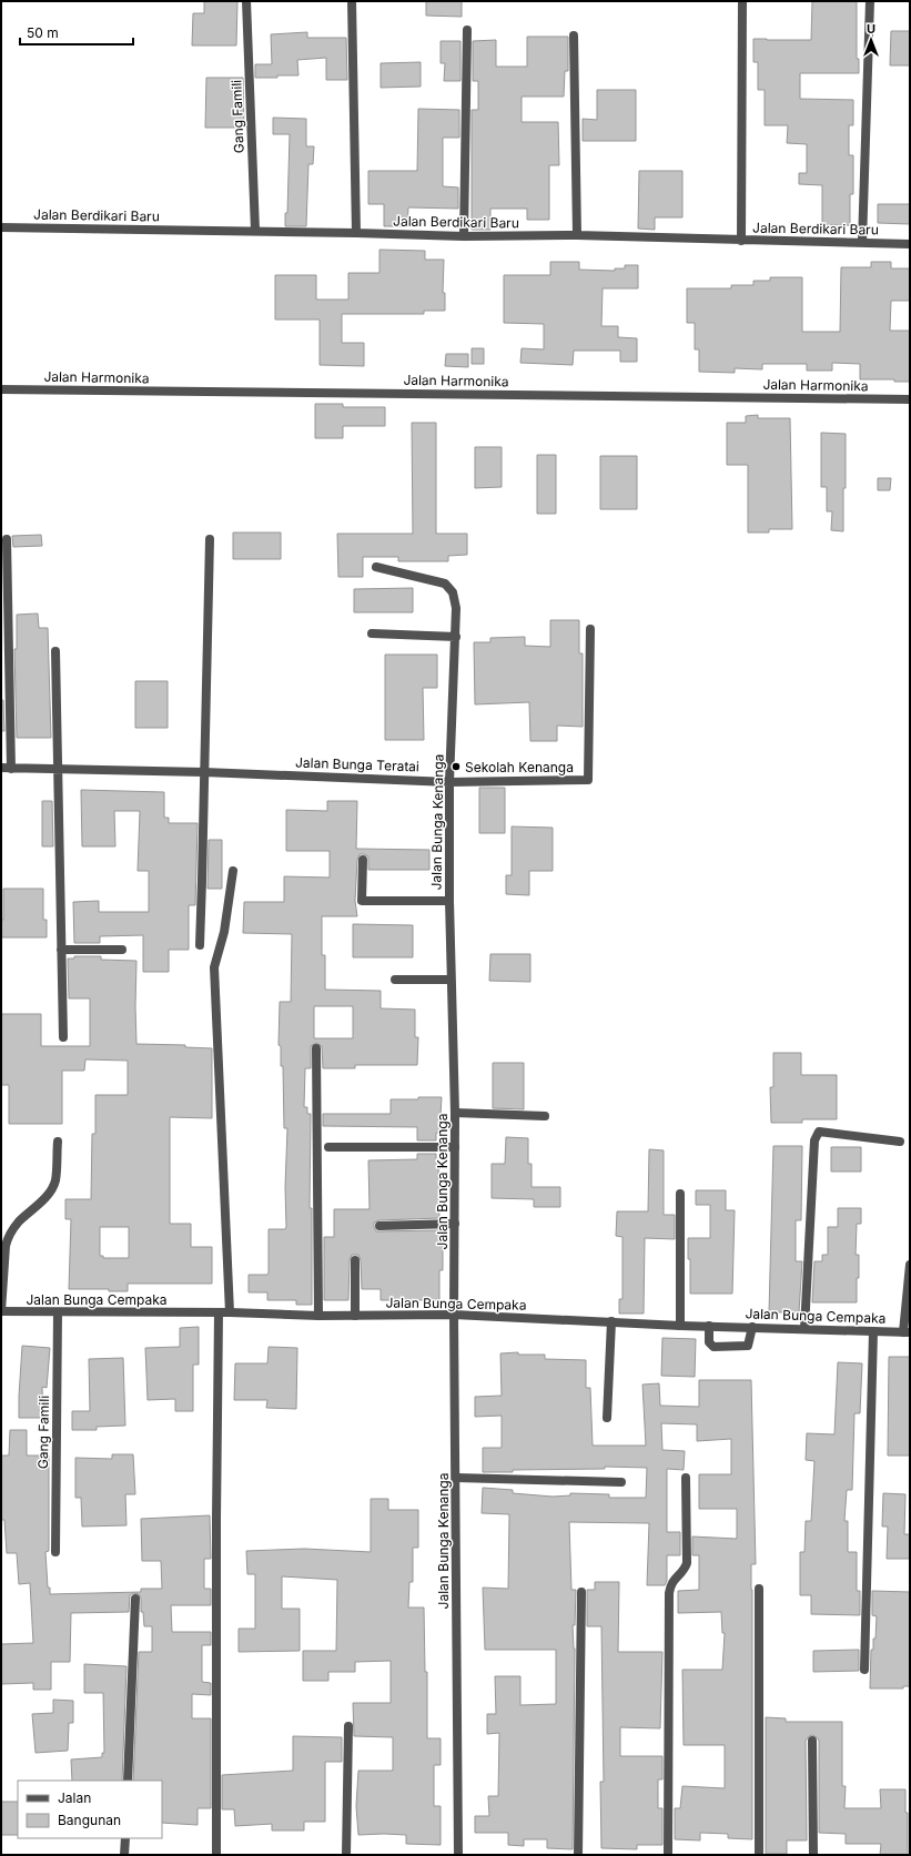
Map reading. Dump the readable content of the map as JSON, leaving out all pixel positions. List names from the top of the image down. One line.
{"streets":{"street":["Gang Famili","Jalan Berdikari Baru","Jalan Harmonika","Jalan Bunga Teratai","Jalan Bunga Kenanga","Jalan Bunga Cempaka"]},"crossings":[["Gang Famili","Jalan Berdikari Baru"],["Gang Famili","Jalan Bunga Cempaka"],["Jalan Bunga Teratai","Jalan Bunga Kenanga"],["Jalan Bunga Kenanga","Jalan Bunga Cempaka"]],"places":["Sekolah Kenanga"],"legend":["Jalan","Bangunan"],"scale_bar":"50 m","north":"top"}
